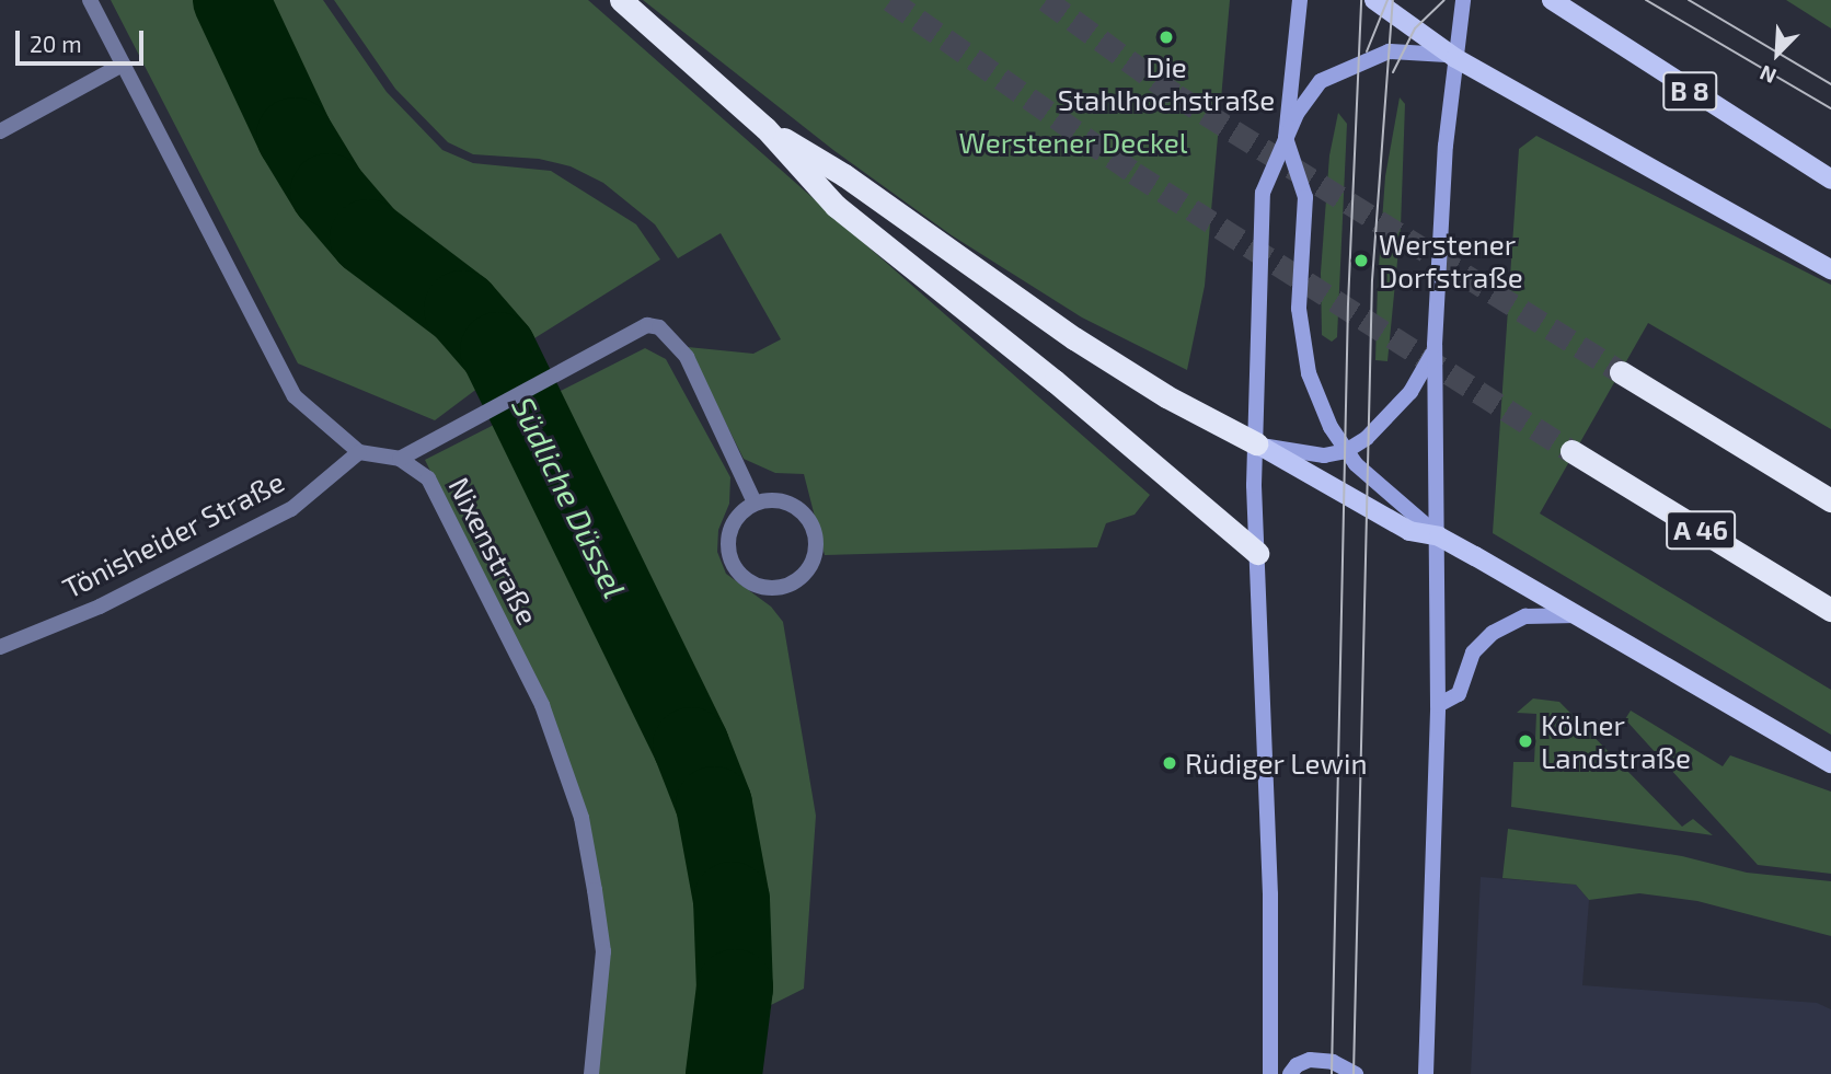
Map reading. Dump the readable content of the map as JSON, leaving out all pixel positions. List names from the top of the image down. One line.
{"streets":{"highway":["A 46"],"main road":["B 8"],"street":["Tönisheider Straße","Nixenstraße"]},"crossings":[["Tönisheider Straße","Nixenstraße"]],"water":["Südliche Düssel"],"parks":["Werstener Deckel"],"places":["Die Stahlhochstraße","Werstener Dorfstraße","Kölner Landstraße","Rüdiger Lewin"],"scale_bar":"20 m","north":"bottom left"}
